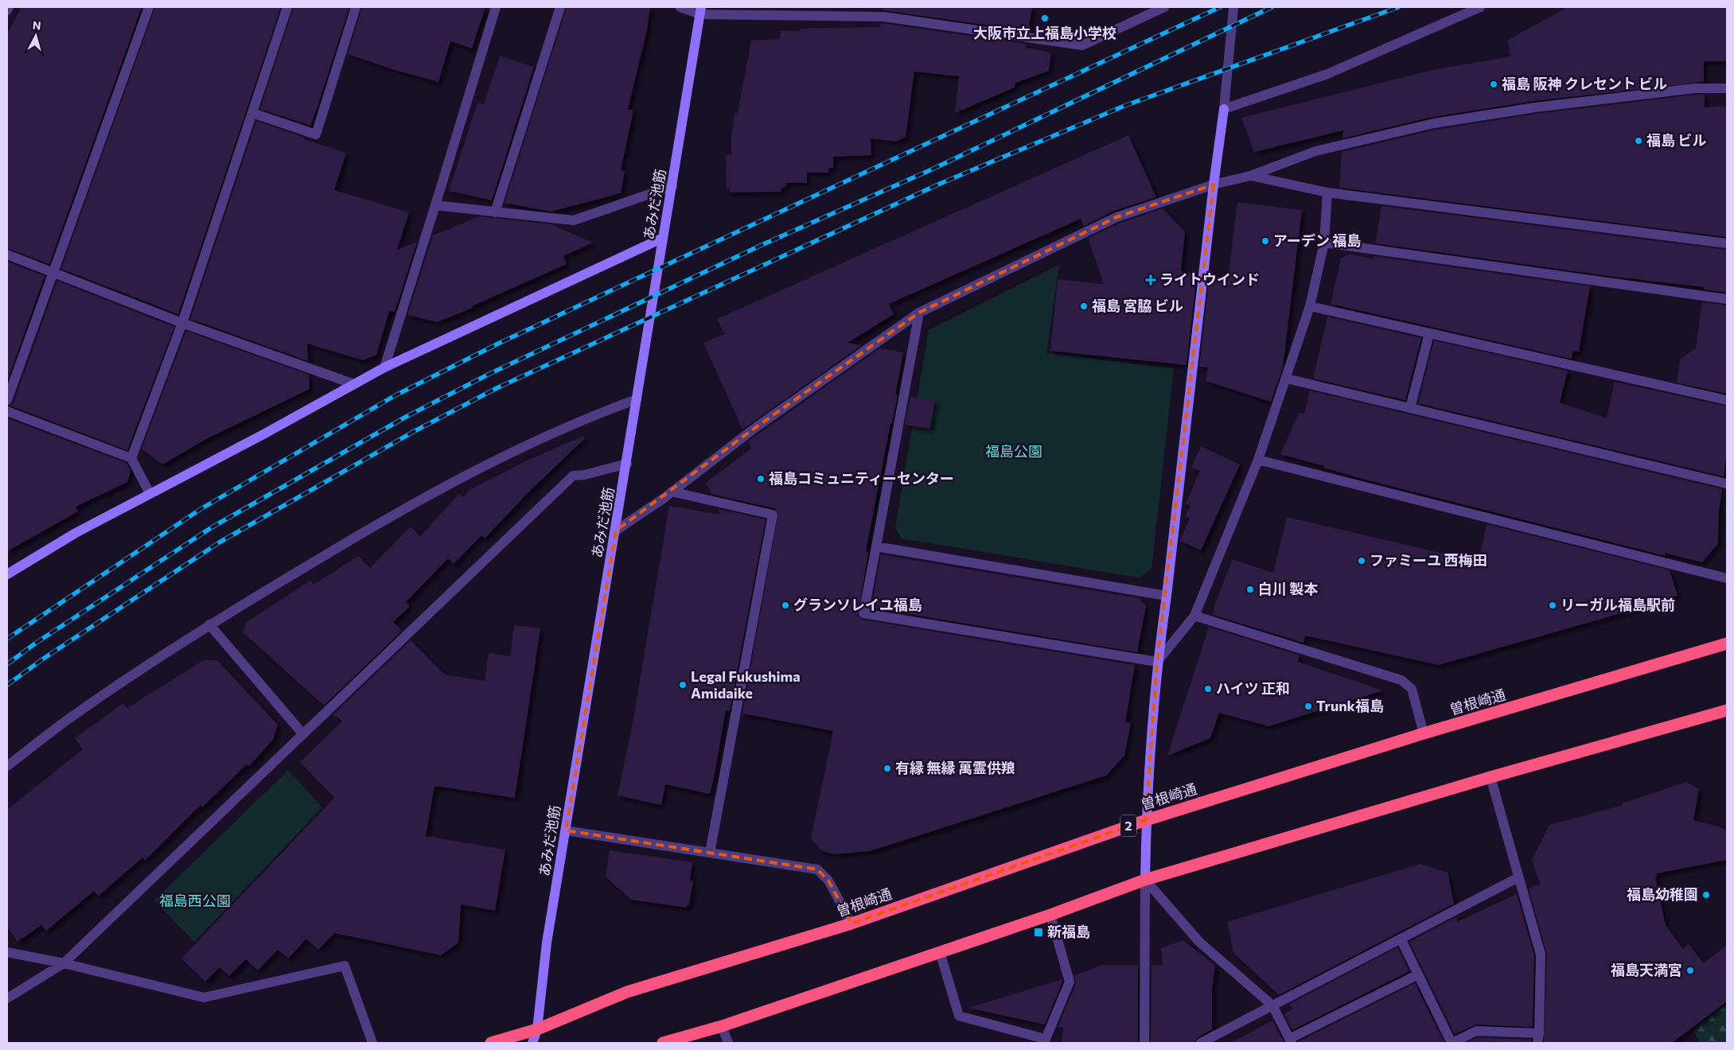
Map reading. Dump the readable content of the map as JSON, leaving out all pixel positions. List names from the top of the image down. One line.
{"streets":{"highway":["曽根崎通","2"],"street":["あみだ池筋"]},"crossings":[["あみだ池筋","曽根崎通"],["あみだ池筋","2"],["曽根崎通","2"]],"parks":["福島公園","福島西公園"],"places":{"other":["大阪市立上福島小学校","福島 阪神 クレセント ビル","福島 ビル","アーデン 福島","福島 宮脇 ビル","福島コミュニティーセンター","ファミーユ 西梅田","白川 製本","グランソレイユ福島","リーガル福島駅前","Legal Fukushima Amidaike","ハイツ 正和","Trunk福島","有縁 無縁 萬霊供羪","福島幼稚園","福島天満宮"],"health":["ライトウインド"],"transit":["新福島"]},"north":"top"}
